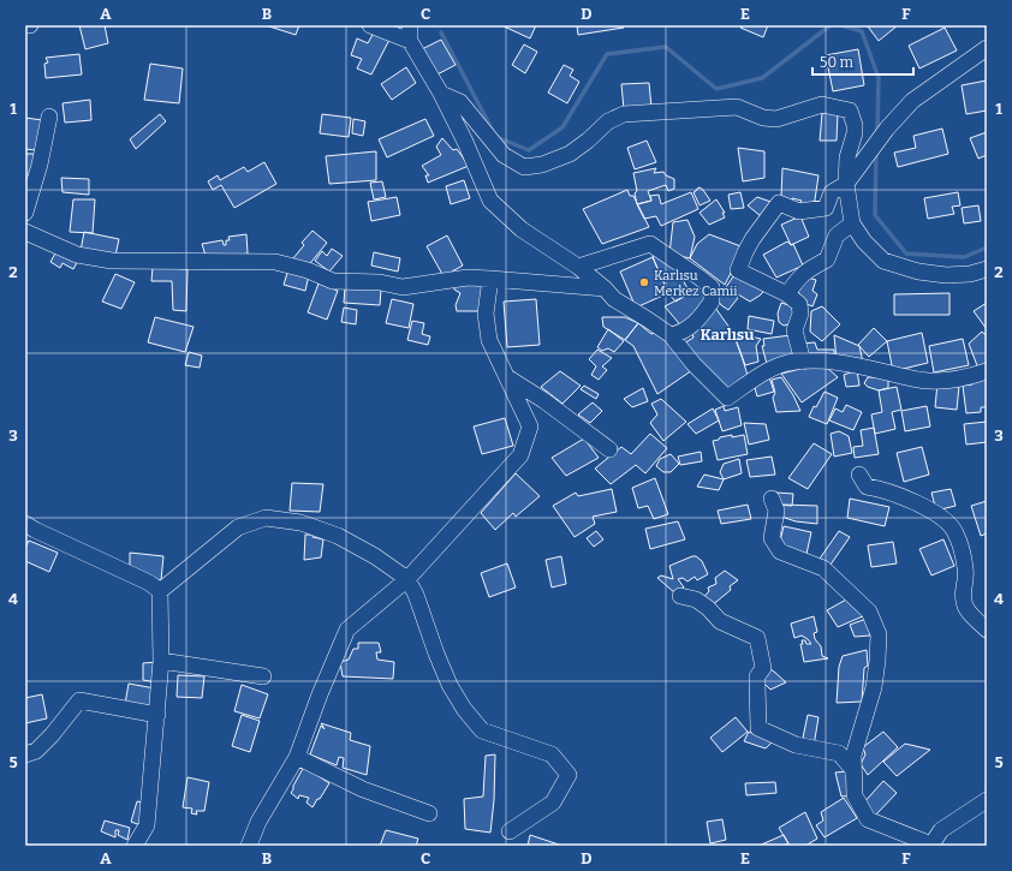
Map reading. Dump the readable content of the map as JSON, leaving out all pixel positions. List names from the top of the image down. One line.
{"districts":["Karlısu"],"places":["Karlısu Merkez Camii"],"scale_bar":"50 m","grid":{"columns":["A","B","C","D","E","F"],"rows":["1","2","3","4","5"]}}
